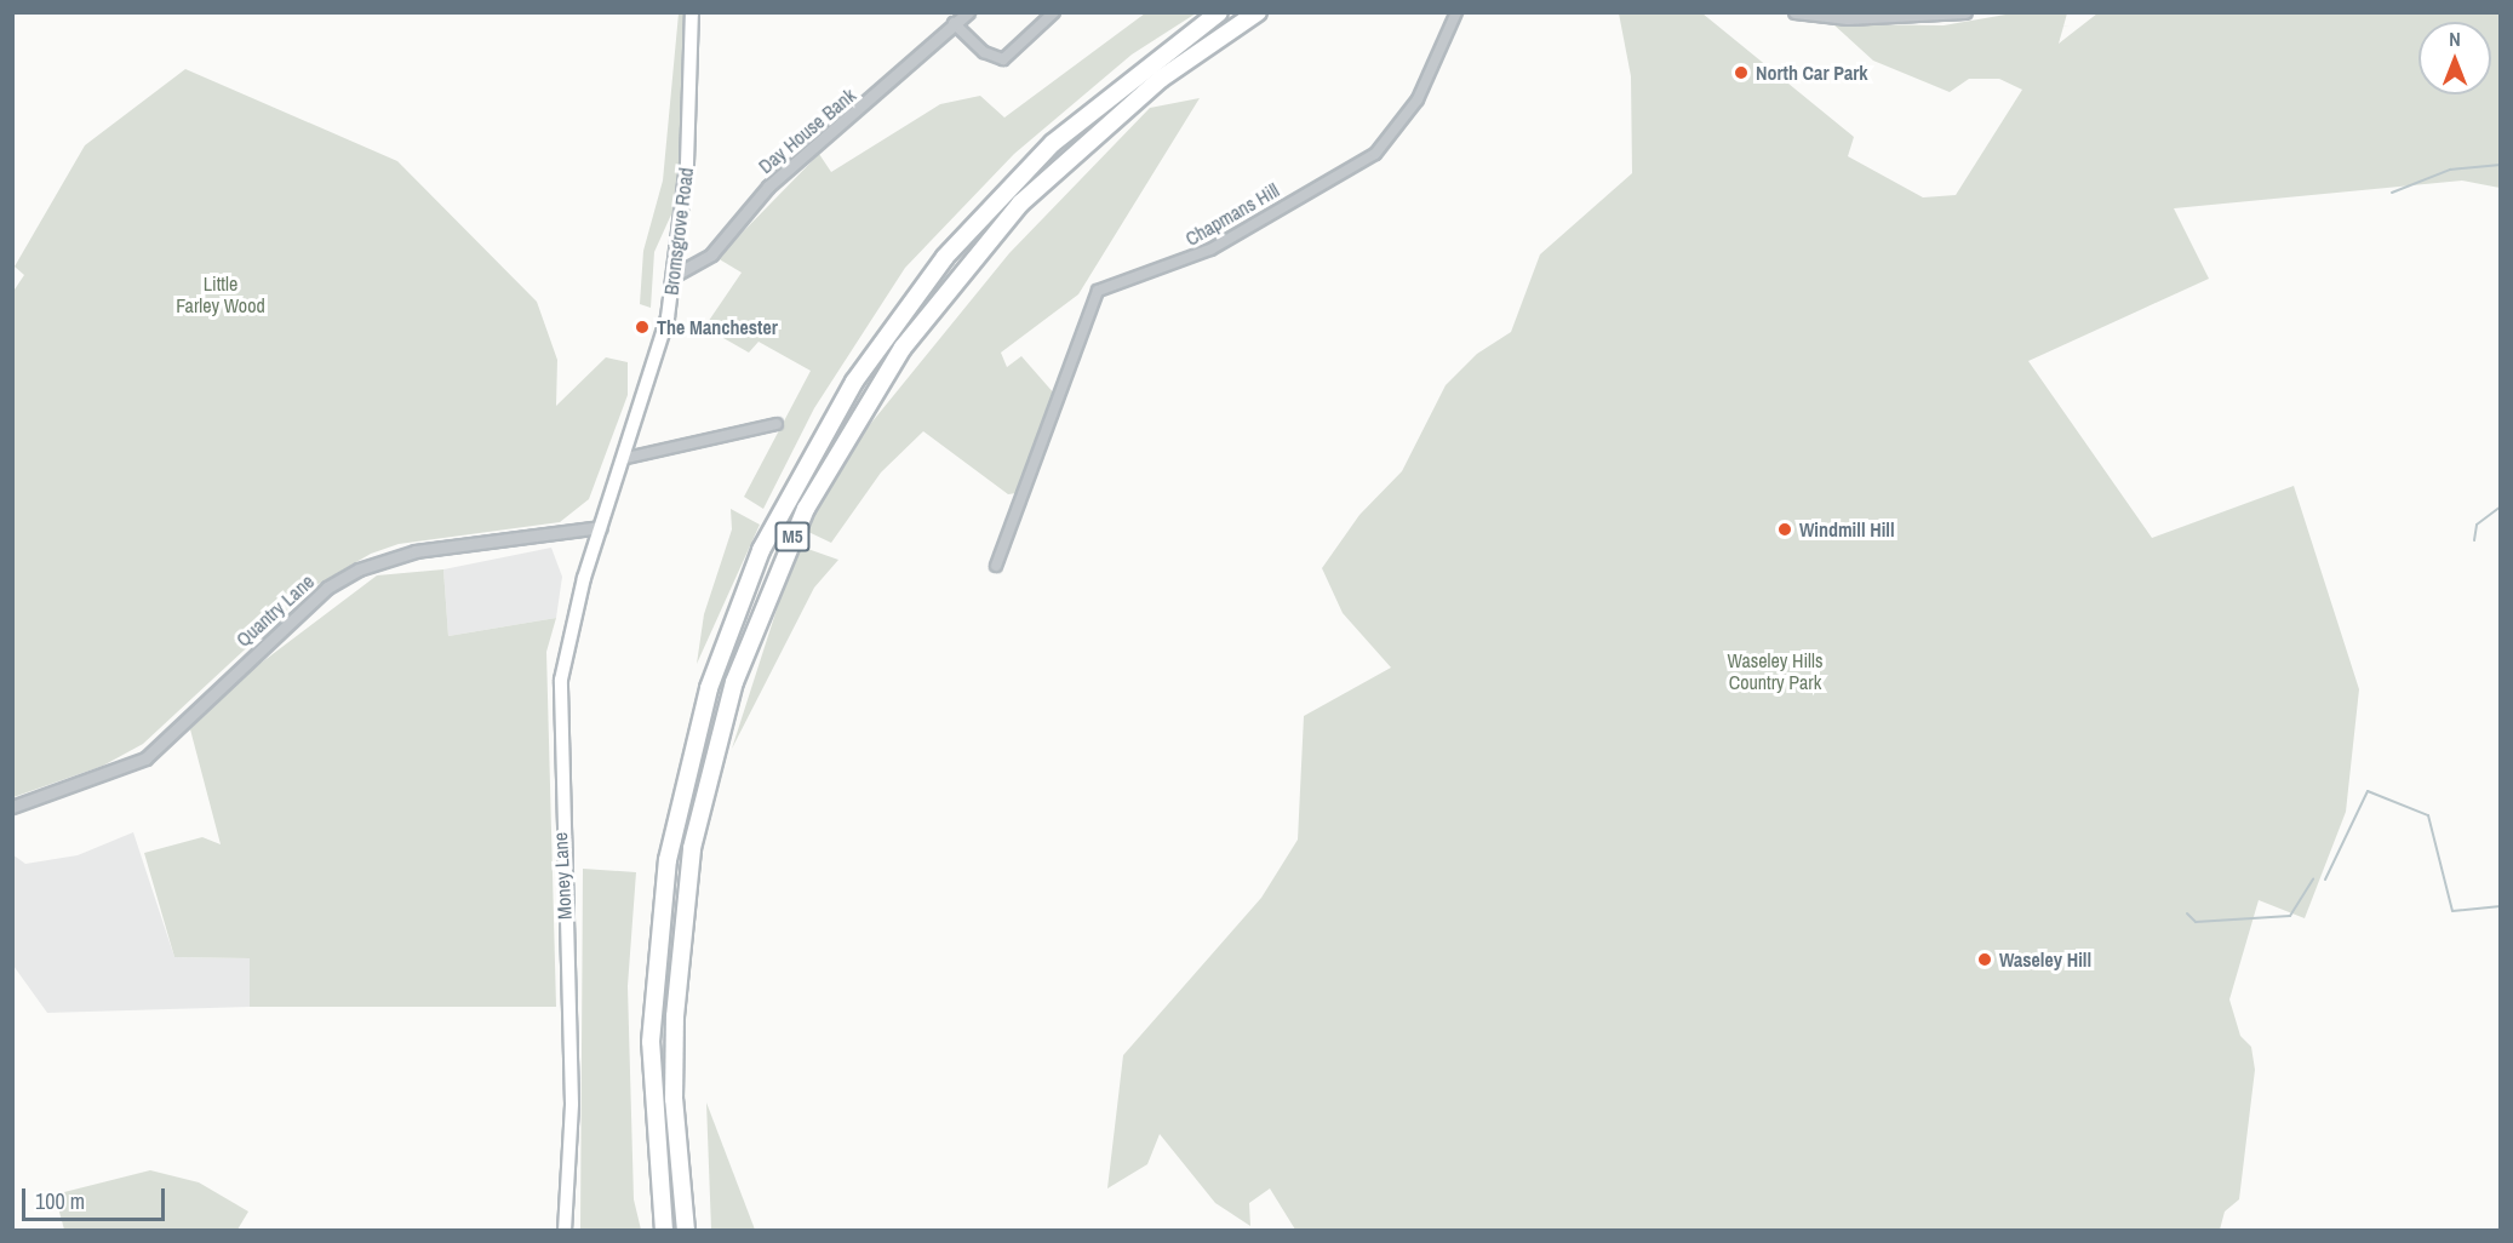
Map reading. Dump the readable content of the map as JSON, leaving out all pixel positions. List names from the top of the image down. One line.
{"streets":{"highway":["M5"],"main road":["Bromsgrove Road","Money Lane"],"street":["Day House Bank","Chapmans Hill","Quantry Lane"]},"crossings":[["Day House Bank","Bromsgrove Road"],["Bromsgrove Road","Quantry Lane"],["Bromsgrove Road","Money Lane"],["Quantry Lane","Money Lane"]],"parks":["Little Farley Wood","Waseley Hills Country Park"],"places":["North Car Park","The Manchester","Windmill Hill","Waseley Hill"],"scale_bar":"100 m","north":"top"}
